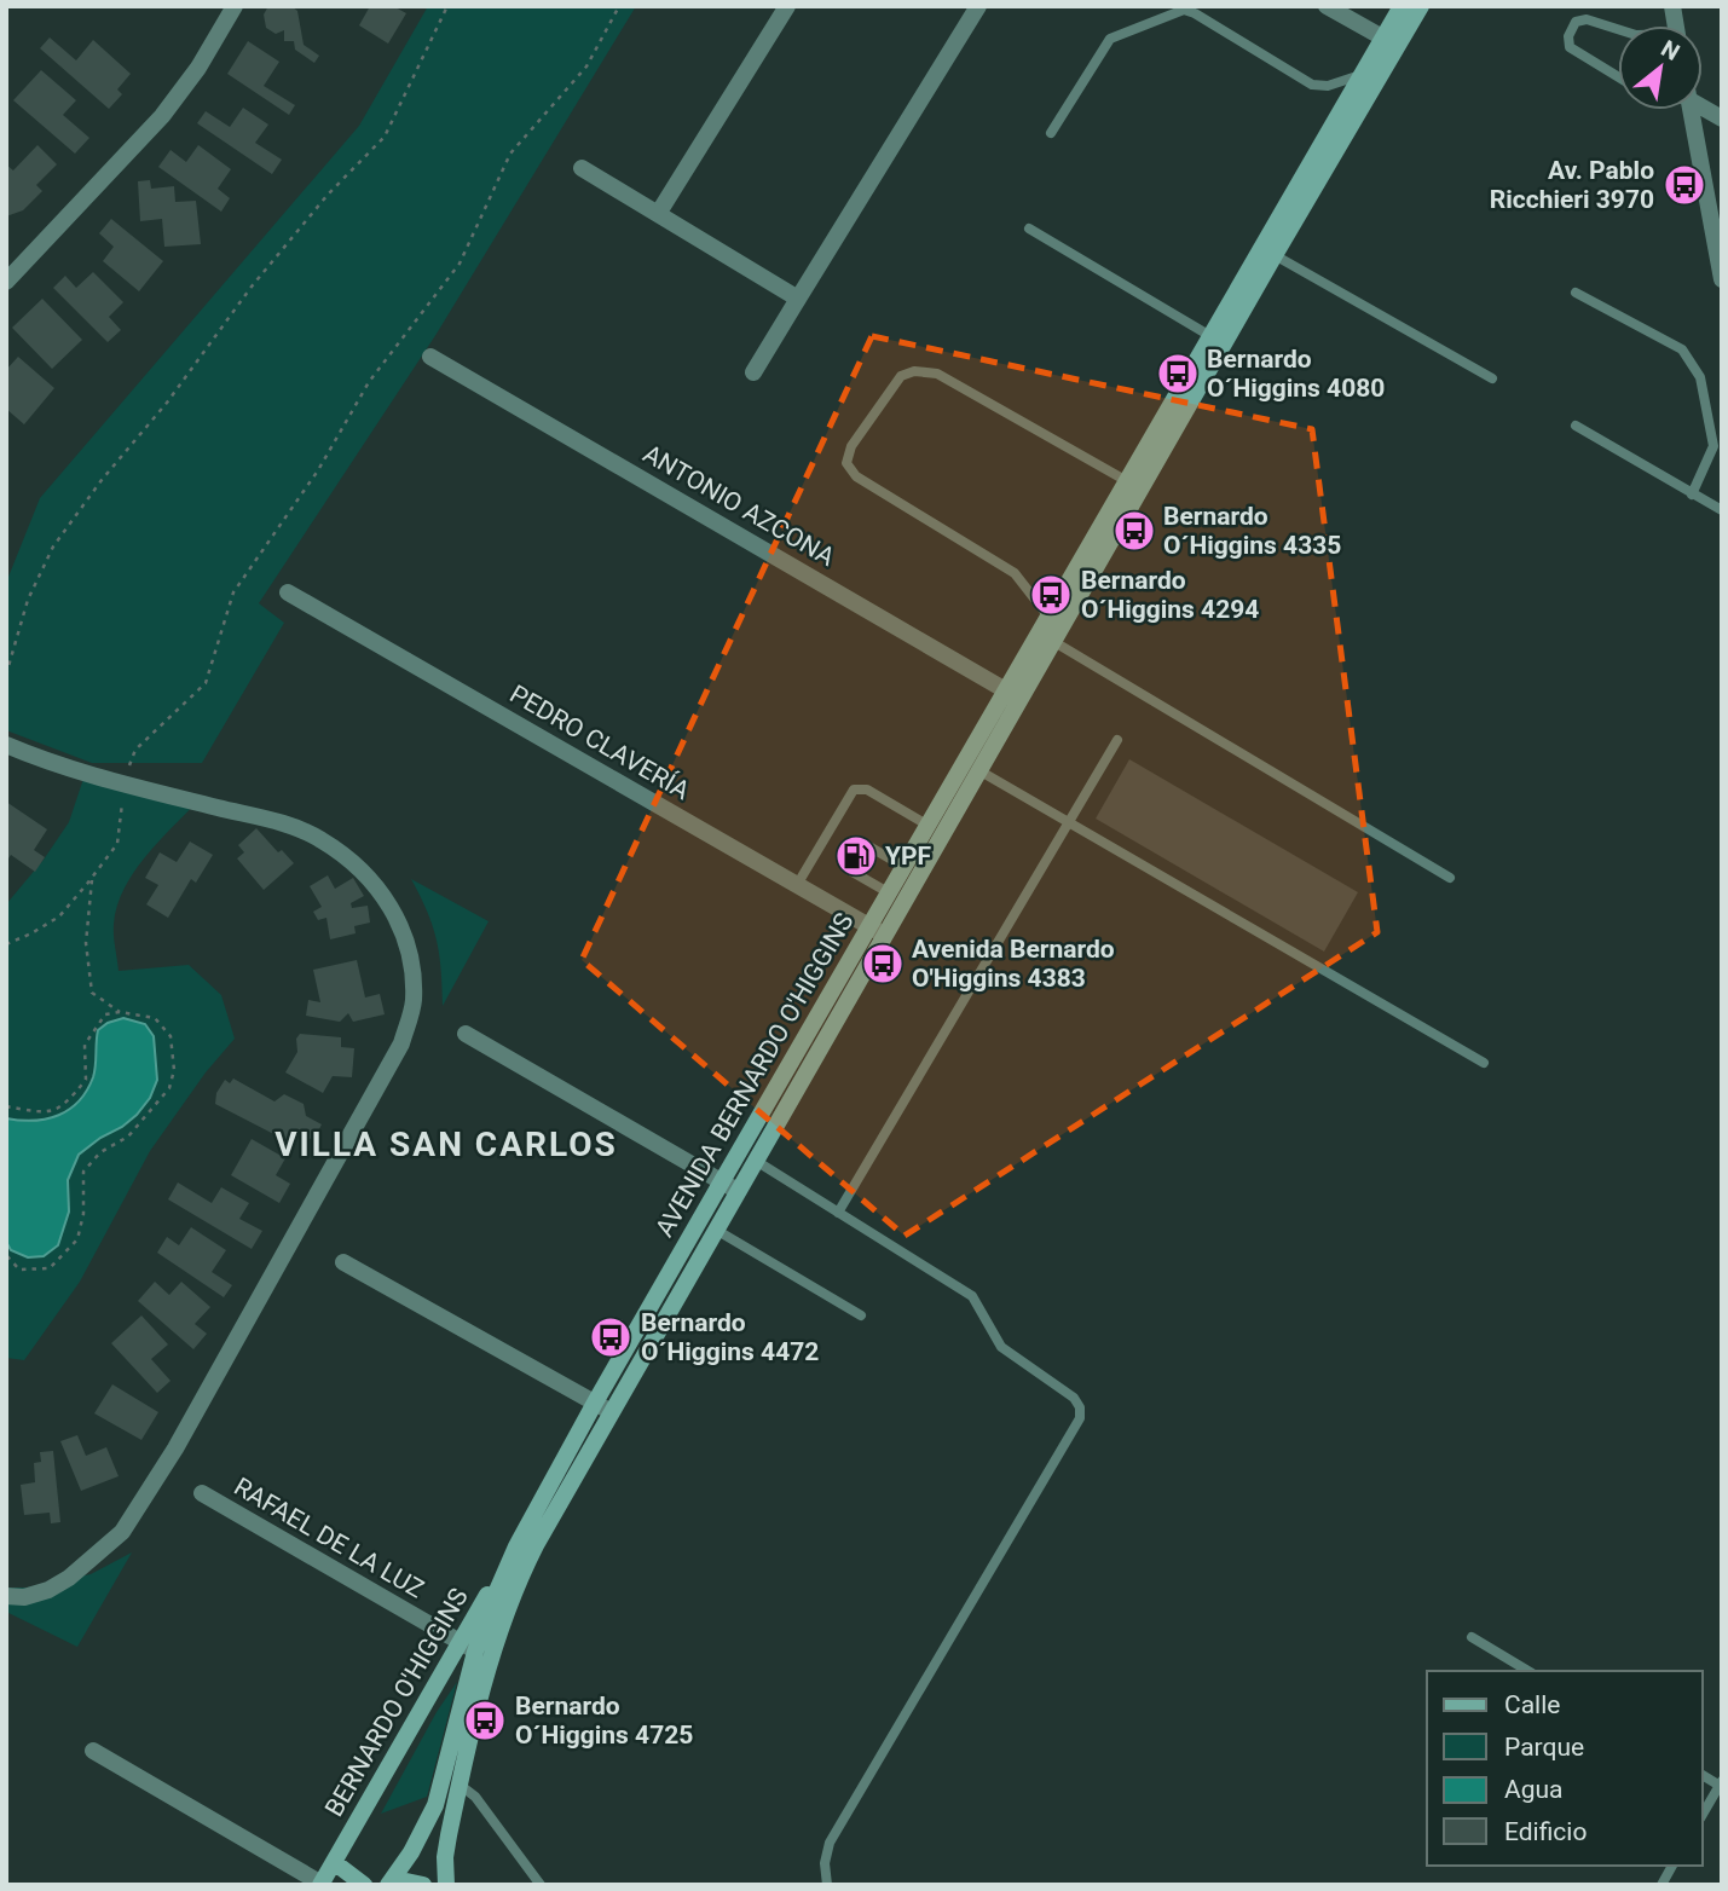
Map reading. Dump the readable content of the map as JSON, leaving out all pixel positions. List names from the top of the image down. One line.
{"streets":{"main road":["AVENIDA BERNARDO O'HIGGINS","BERNARDO O'HIGGINS"],"street":["ANTONIO AZCONA","PEDRO CLAVERÍA","RAFAEL DE LA LUZ"]},"crossings":[["ANTONIO AZCONA","AVENIDA BERNARDO O'HIGGINS"],["PEDRO CLAVERÍA","AVENIDA BERNARDO O'HIGGINS"],["AVENIDA BERNARDO O'HIGGINS","RAFAEL DE LA LUZ"],["AVENIDA BERNARDO O'HIGGINS","BERNARDO O'HIGGINS"],["RAFAEL DE LA LUZ","BERNARDO O'HIGGINS"]],"districts":["VILLA SAN CARLOS"],"places":{"bus stop":["Av. Pablo Ricchieri 3970","Bernardo O´Higgins 4080","Bernardo O´Higgins 4335","Bernardo O´Higgins 4294","Avenida Bernardo O'Higgins 4383","Bernardo O´Higgins 4472","Bernardo O´Higgins 4725"],"fuel station":["YPF"]},"legend":["Calle","Parque","Agua","Edificio"],"north":"top right"}
